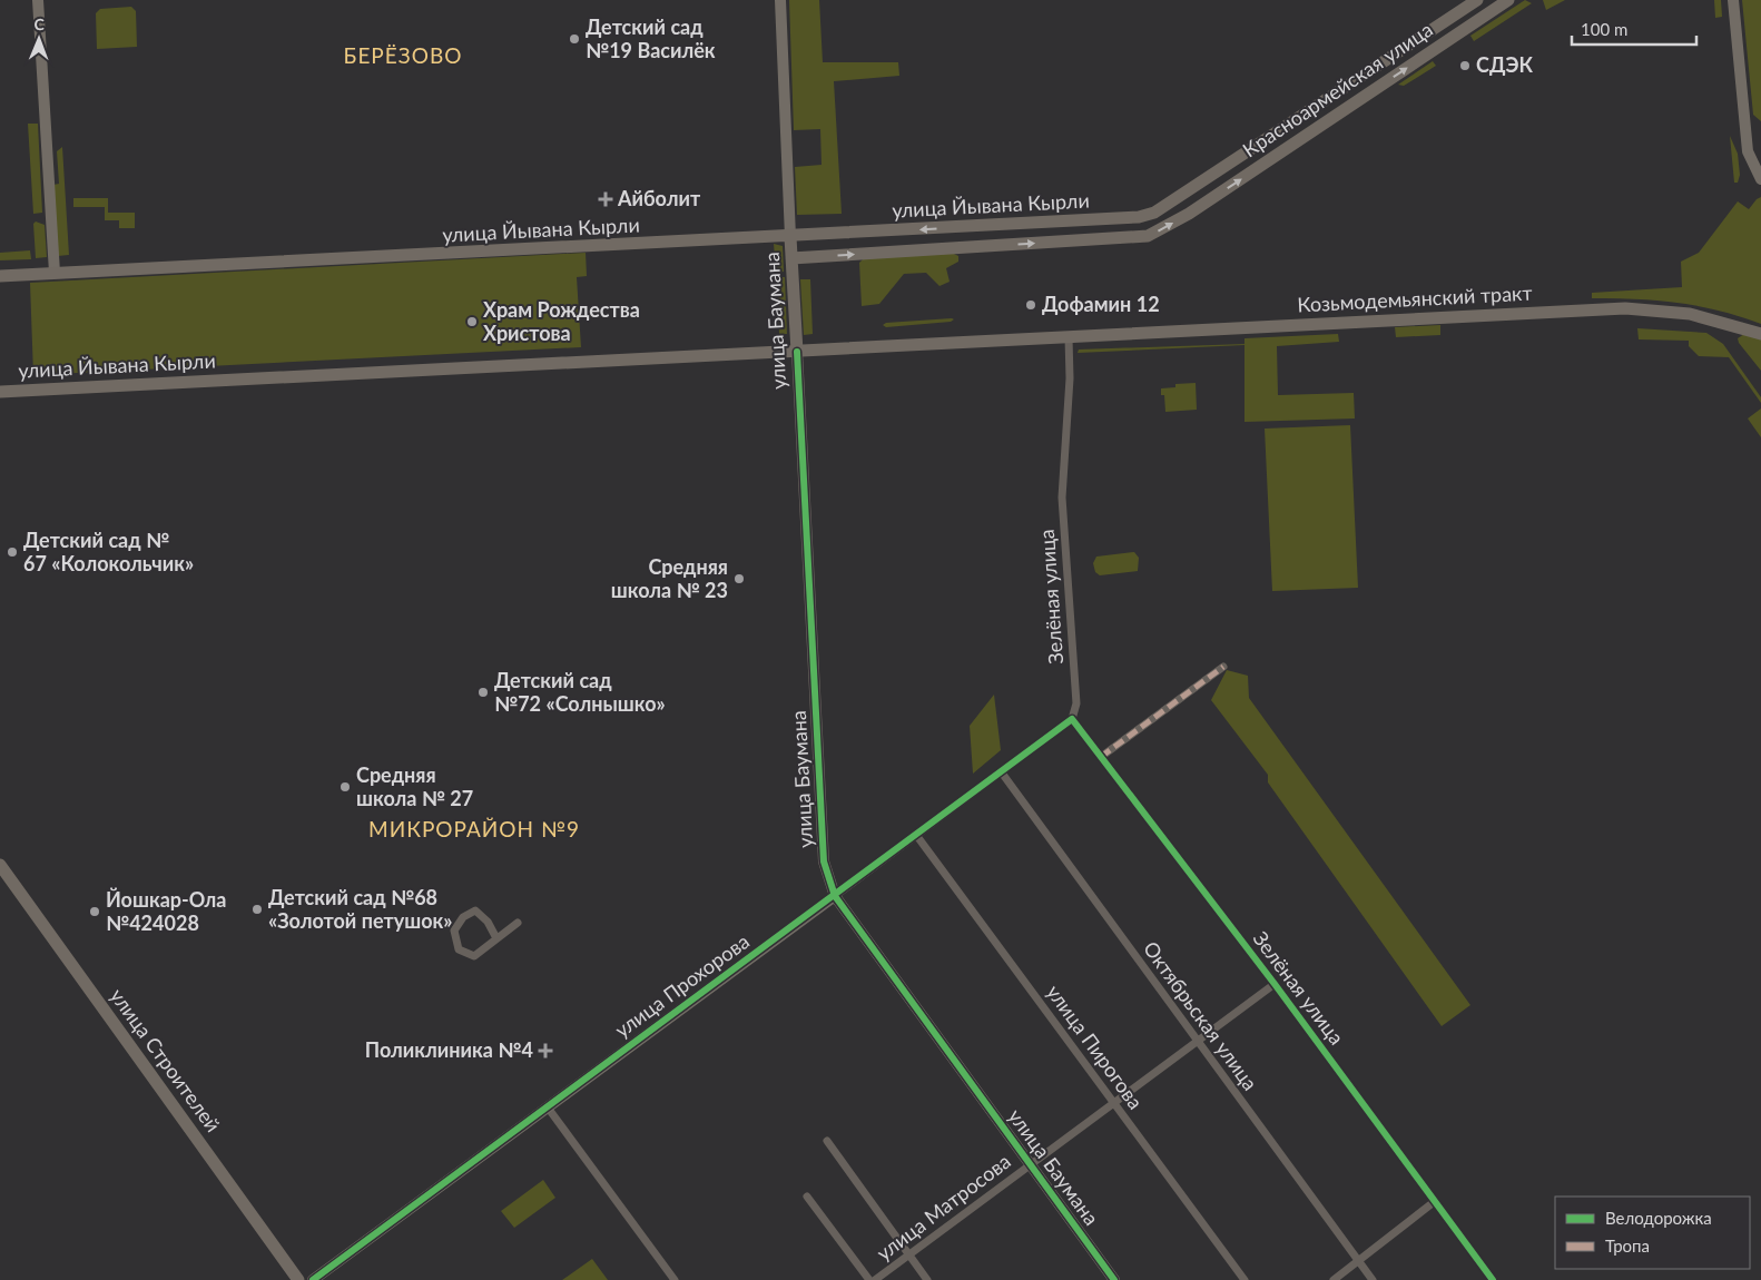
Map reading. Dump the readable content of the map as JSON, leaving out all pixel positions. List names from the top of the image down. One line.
{"streets":{"main road":["Красноармейская улица","улица Йывана Кырли","Козьмодемьянский тракт","улица Баумана","улица Строителей"],"street":["Зелёная улица","улица Прохорова","Октябрьская улица","улица Пирогова","улица Матросова"]},"crossings":[["Красноармейская улица","улица Йывана Кырли"],["улица Йывана Кырли","Козьмодемьянский тракт"],["улица Йывана Кырли","улица Баумана"],["улица Йывана Кырли","Зелёная улица"],["Козьмодемьянский тракт","Зелёная улица"],["улица Баумана","улица Прохорова"],["улица Баумана","улица Матросова"],["Зелёная улица","улица Прохорова"],["Зелёная улица","улица Матросова"],["улица Прохорова","Октябрьская улица"],["улица Прохорова","улица Пирогова"],["Октябрьская улица","улица Матросова"],["улица Пирогова","улица Матросова"]],"districts":["БЕРЁЗОВО","МИКРОРАЙОН №9"],"places":{"other":["Детский сад №19 Василёк","СДЭК","Дофамин 12","Храм Рождества Христова","Детский сад № 67 «Колокольчик»","Средняя школа № 23","Детский сад №72 «Солнышко»","Средняя школа № 27","Детский сад №68 «Золотой петушок»","Йошкар-Ола №424028"],"health":["Айболит","Поликлиника №4"]},"legend":["Велодорожка","Тропа"],"scale_bar":"100 m","north":"top"}
